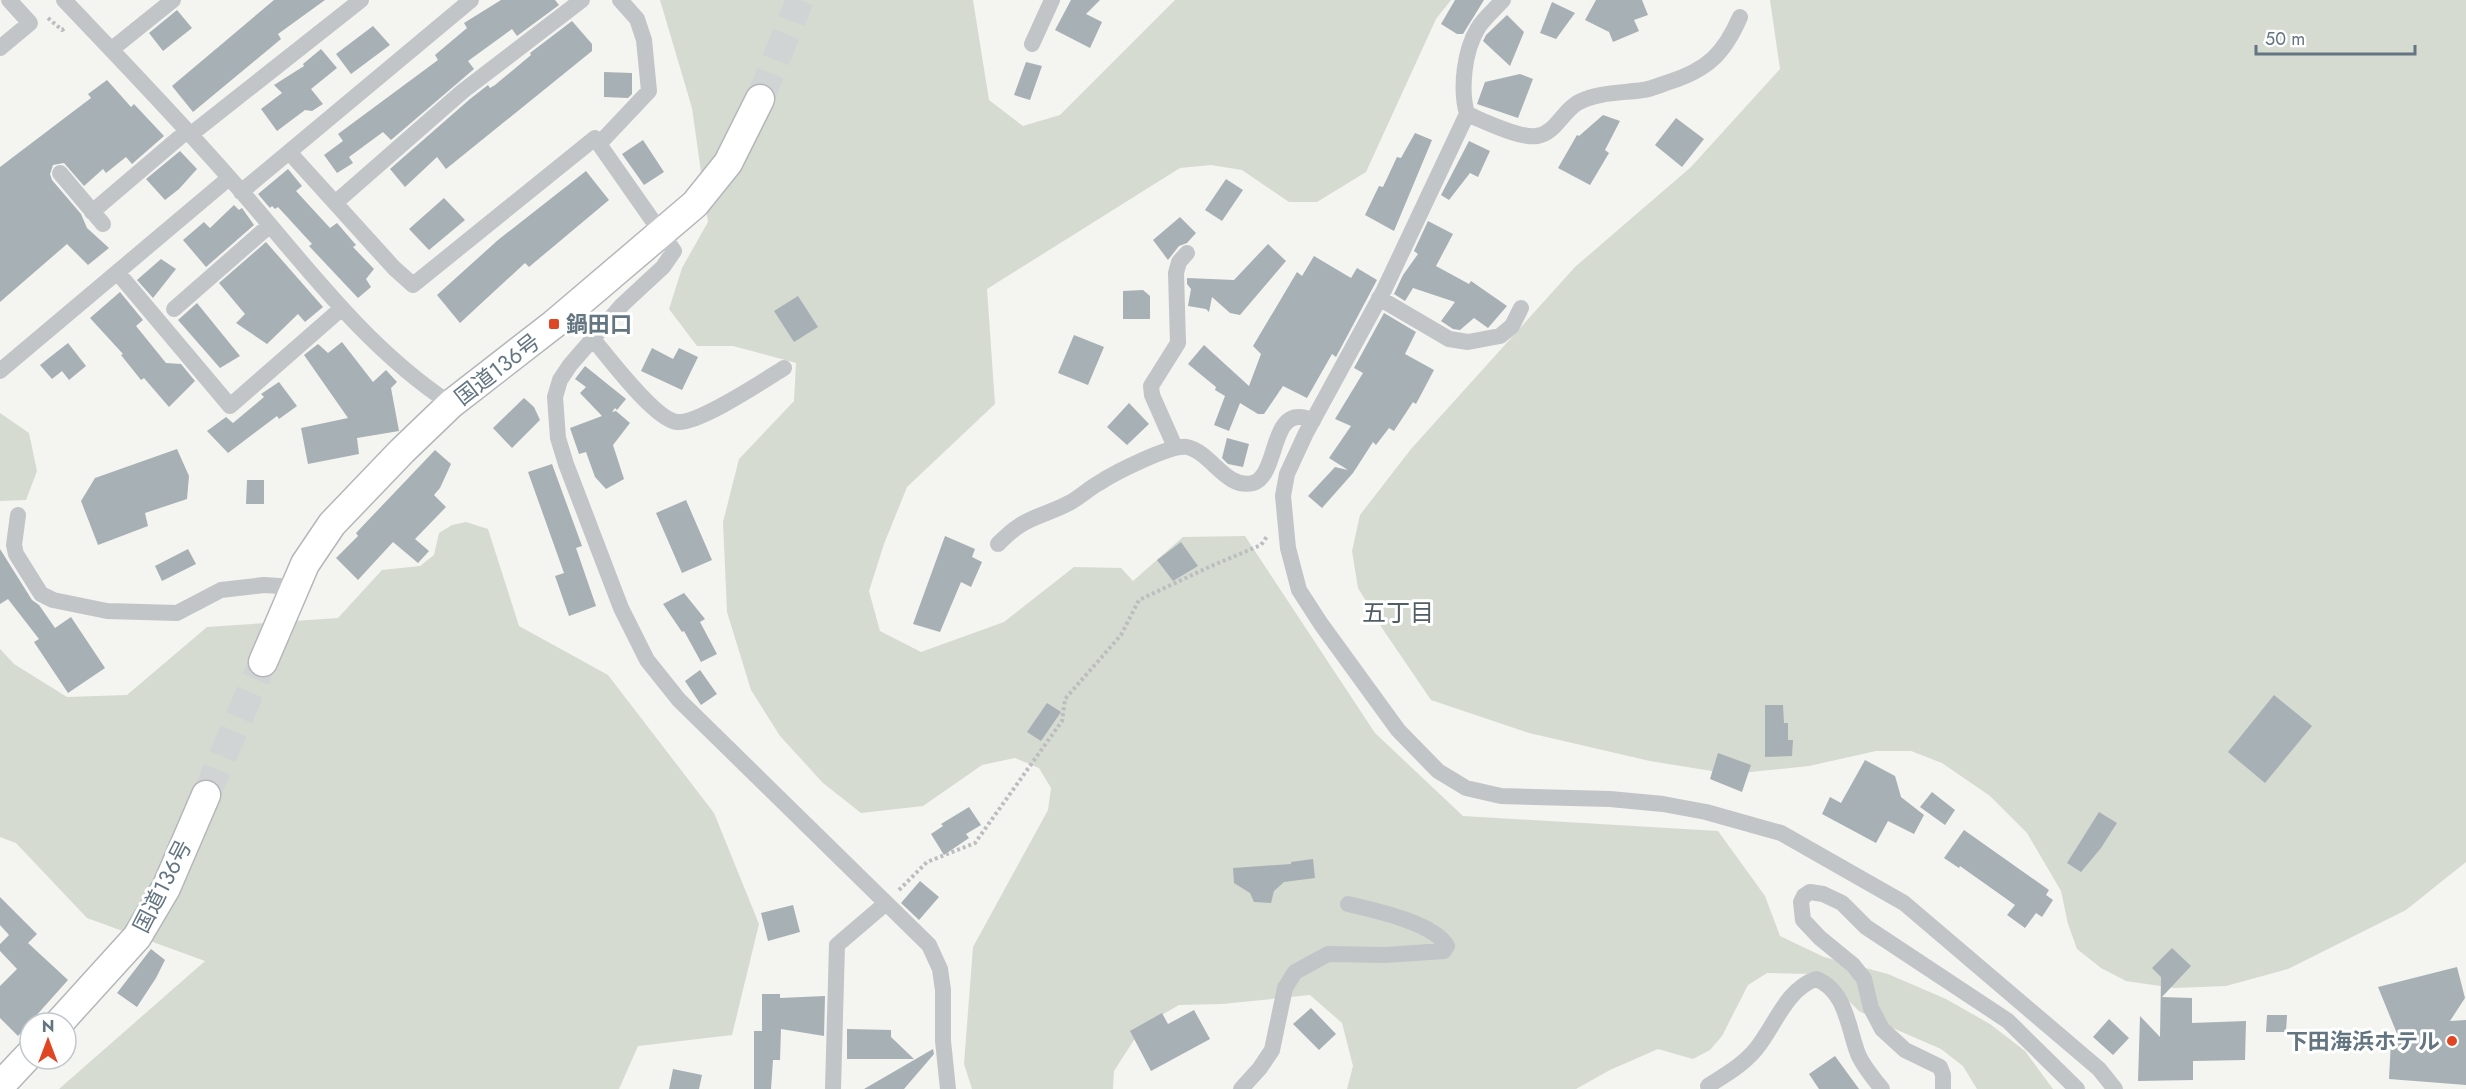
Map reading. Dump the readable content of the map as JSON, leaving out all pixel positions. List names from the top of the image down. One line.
{"streets":{"highway":["国道136号"]},"districts":["五丁目"],"places":{"transit":["鍋田口"],"other":["下田海浜ホテル"]},"scale_bar":"50 m","north":"top"}
